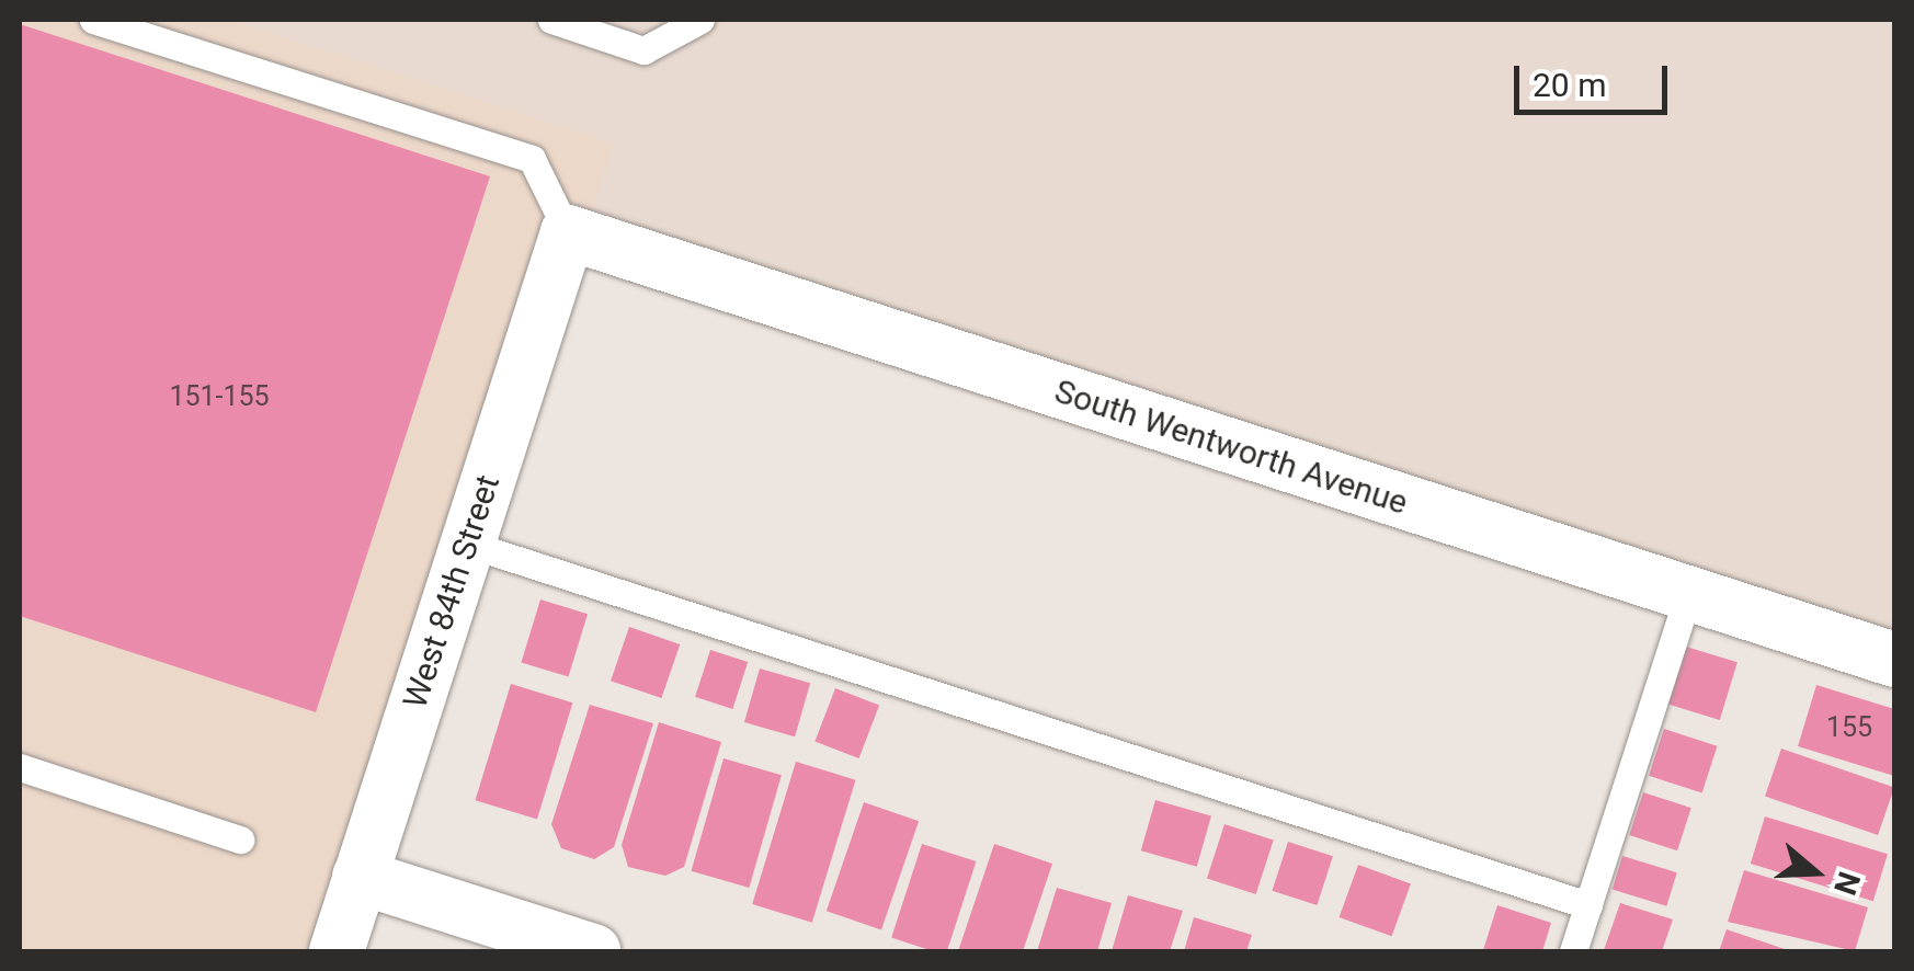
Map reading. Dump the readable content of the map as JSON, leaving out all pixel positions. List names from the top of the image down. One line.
{"streets":{"street":["South Wentworth Avenue","West 84th Street"]},"crossings":[["South Wentworth Avenue","West 84th Street"]],"house_numbers":["151-155","155"],"scale_bar":"20 m","north":"right"}
